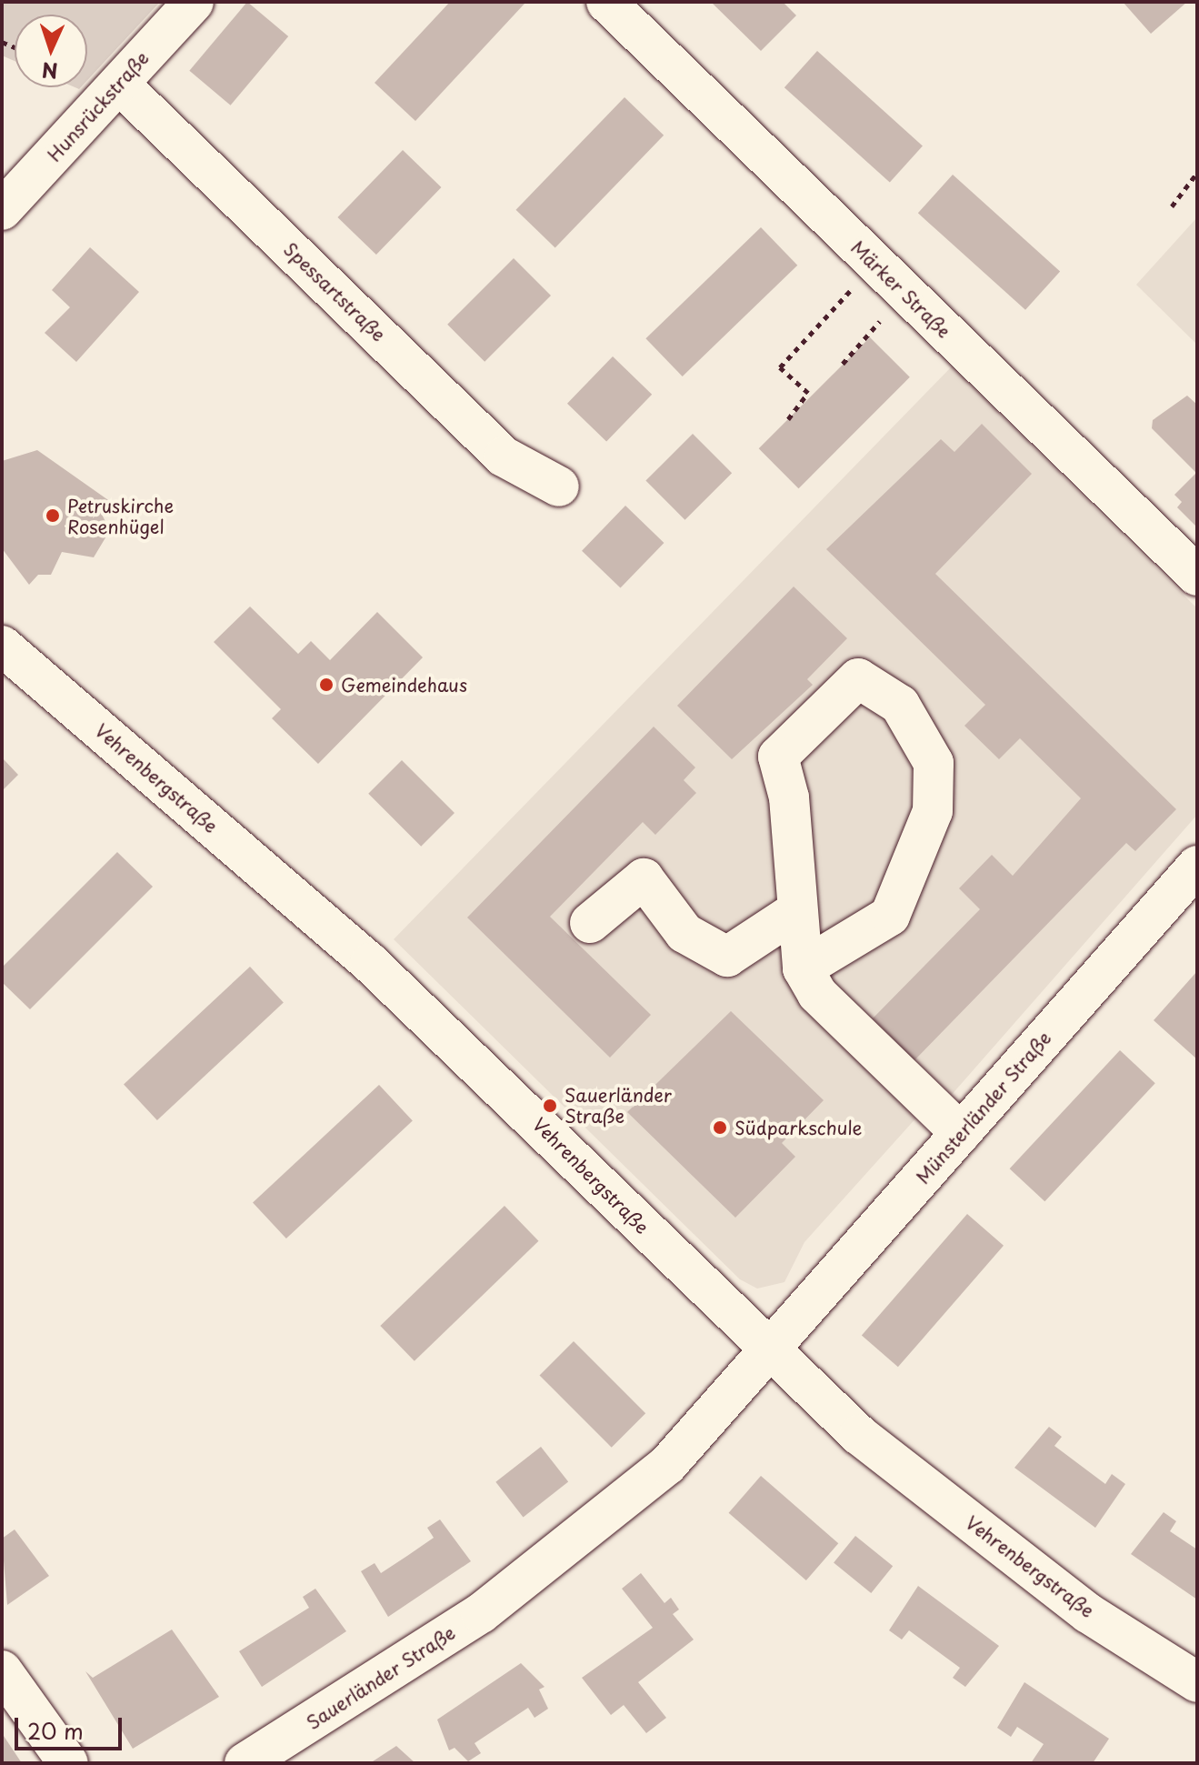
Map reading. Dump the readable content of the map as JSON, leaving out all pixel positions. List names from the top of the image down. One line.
{"streets":{"street":["Hunsrückstraße","Märker Straße","Spessartstraße","Vehrenbergstraße","Münsterländer Straße","Sauerländer Straße"]},"crossings":[["Hunsrückstraße","Spessartstraße"],["Vehrenbergstraße","Münsterländer Straße"],["Vehrenbergstraße","Sauerländer Straße"],["Münsterländer Straße","Sauerländer Straße"]],"places":["Petruskirche Rosenhügel","Gemeindehaus","Sauerländer Straße","Südparkschule"],"scale_bar":"20 m","north":"bottom"}
